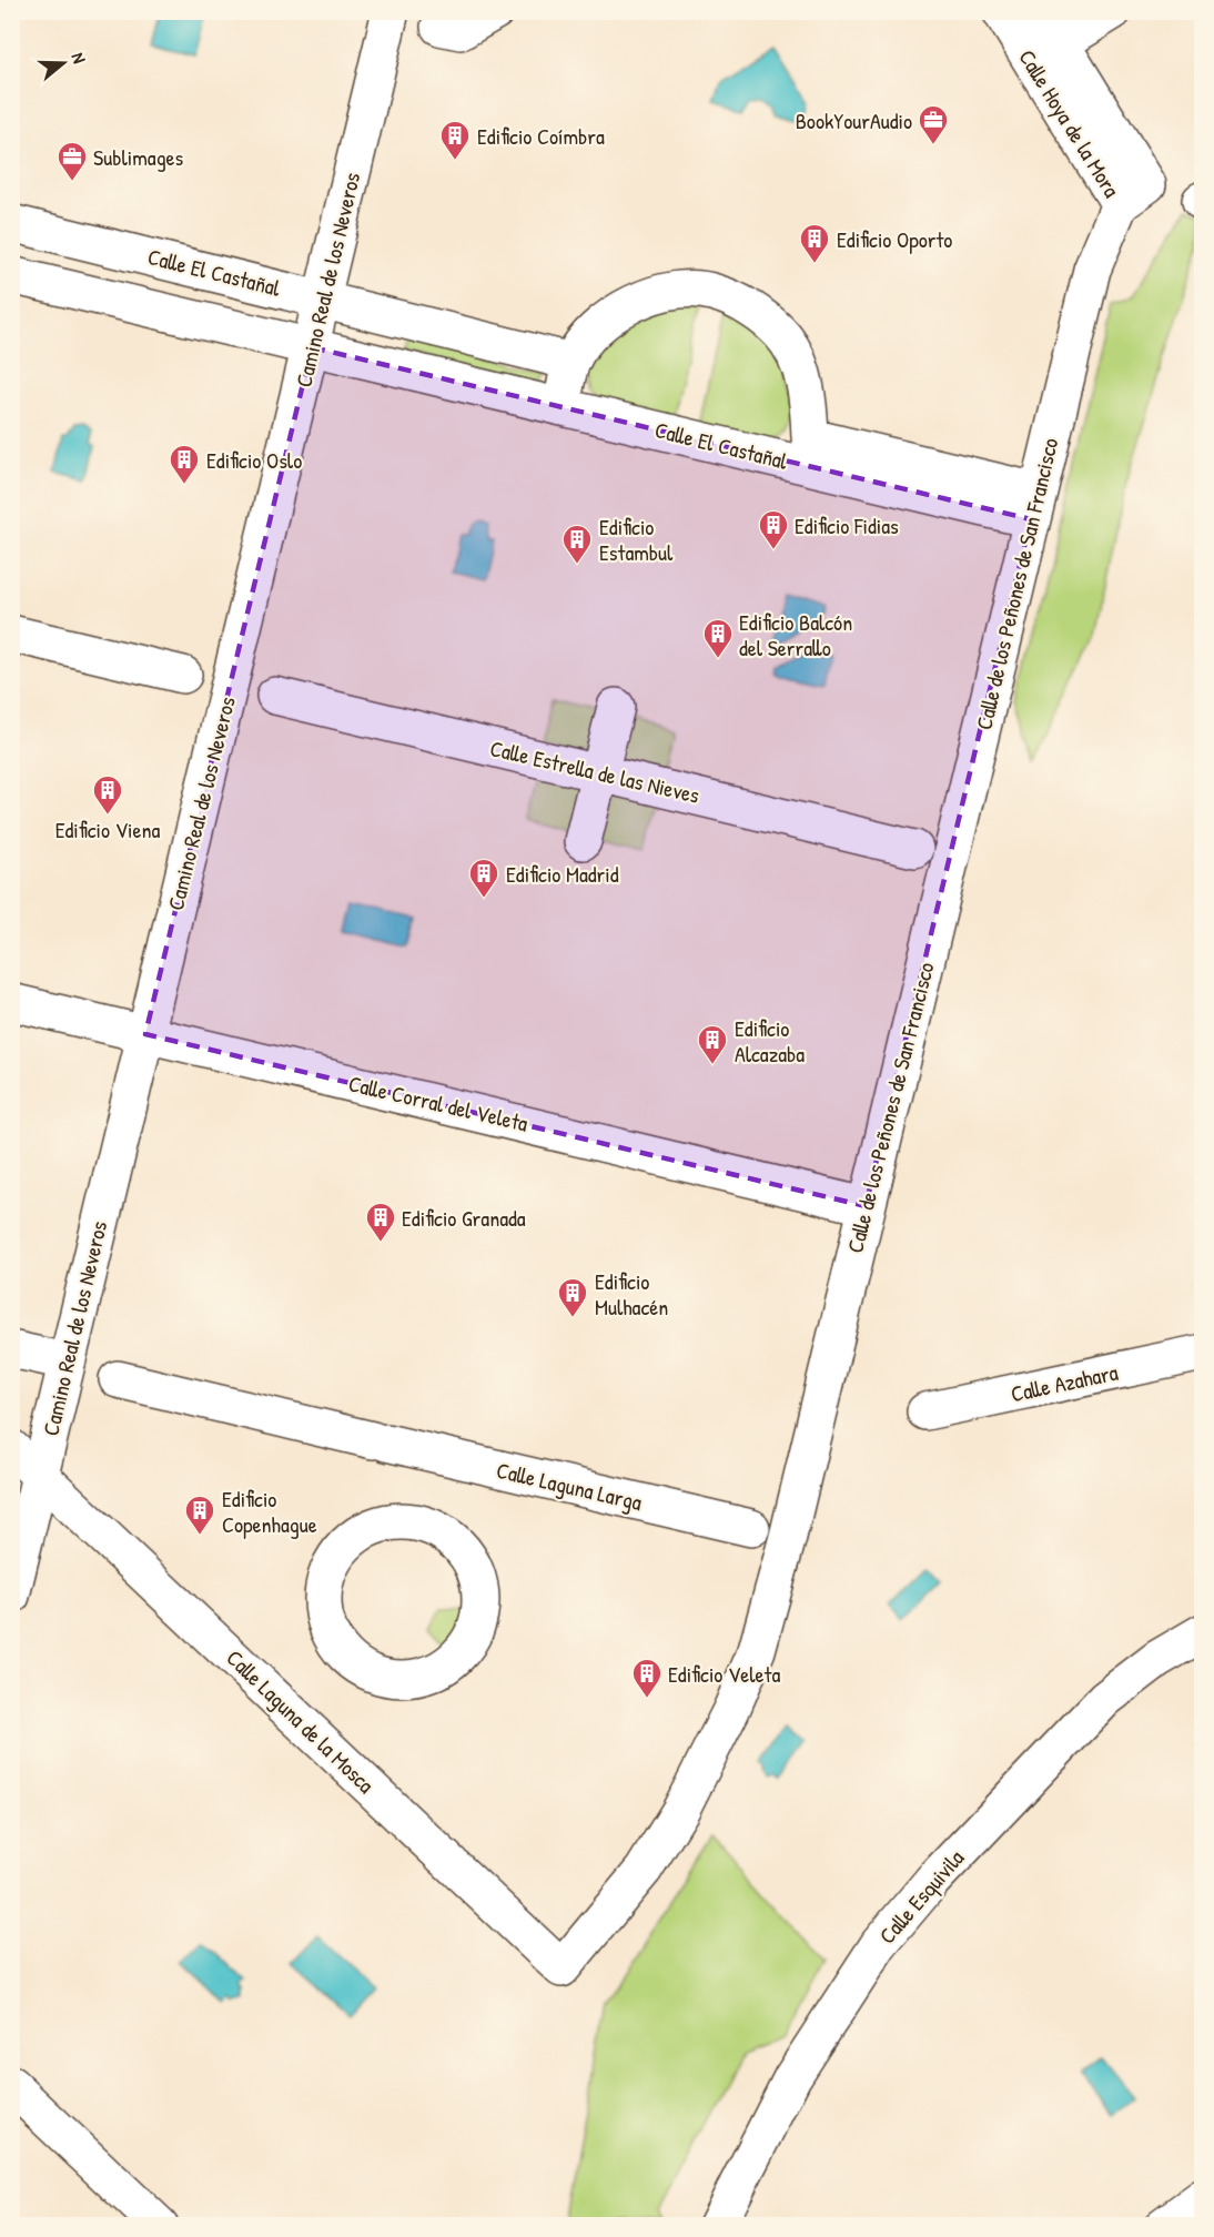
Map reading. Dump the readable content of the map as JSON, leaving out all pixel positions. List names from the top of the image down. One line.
{"streets":{"street":["Calle Hoya de la Mora","Calle El Castañal","Camino Real de los Neveros","Calle de los Peñones de San Francisco","Calle Estrella de las Nieves","Calle Corral del Veleta","Calle Azahara","Calle Laguna Larga","Calle Laguna de la Mosca","Calle Esquivila"]},"crossings":[["Calle Hoya de la Mora","Calle de los Peñones de San Francisco"],["Calle El Castañal","Camino Real de los Neveros"],["Calle El Castañal","Calle de los Peñones de San Francisco"],["Camino Real de los Neveros","Calle Corral del Veleta"],["Camino Real de los Neveros","Calle Laguna de la Mosca"],["Calle de los Peñones de San Francisco","Calle Corral del Veleta"],["Calle de los Peñones de San Francisco","Calle Laguna de la Mosca"]],"places":{"office":["BookYourAudio","Sublimages"],"building":["Edificio Coímbra","Edificio Oporto","Edificio Oslo","Edificio Fidias","Edificio Estambul","Edificio Balcón del Serrallo","Edificio Viena","Edificio Madrid","Edificio Alcazaba","Edificio Granada","Edificio Mulhacén","Edificio Copenhague","Edificio Veleta"]},"north":"right"}
